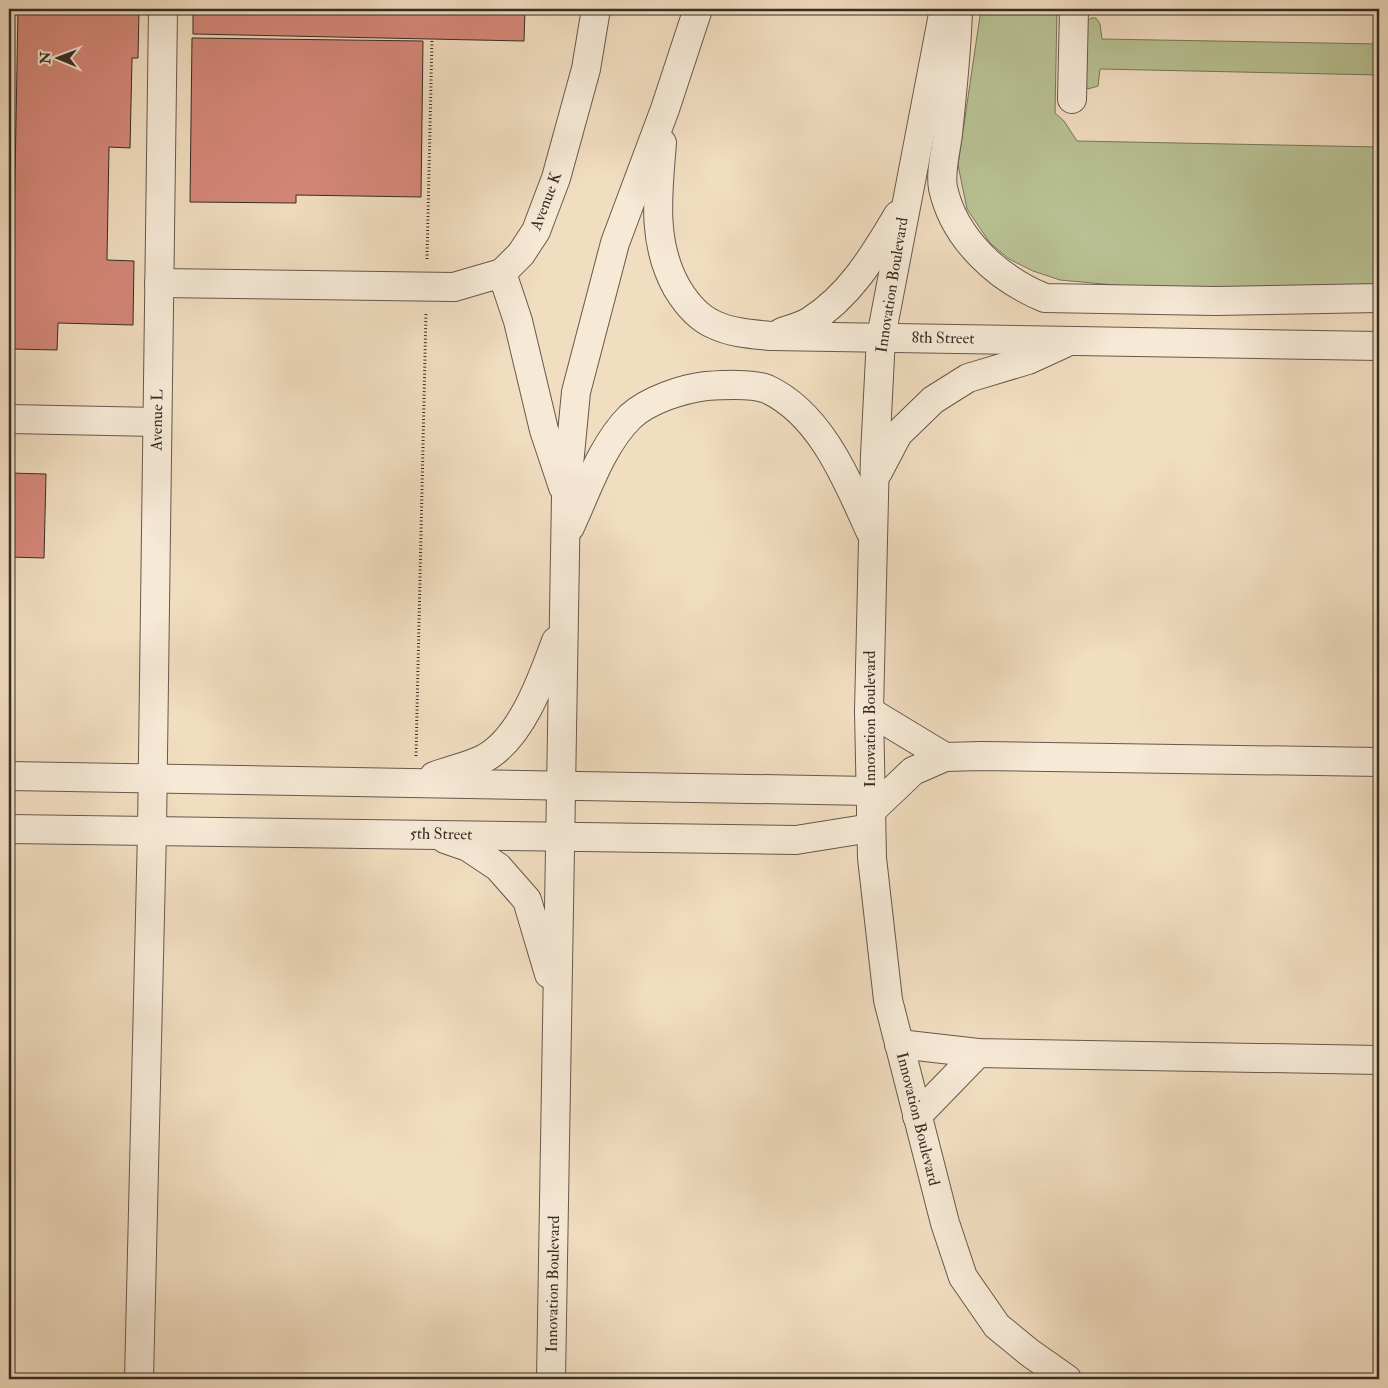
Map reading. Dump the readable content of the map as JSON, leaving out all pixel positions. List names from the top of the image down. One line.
{"streets":{"street":["Avenue K","Innovation Boulevard","8th Street","Avenue L","5th Street"]},"crossings":[["Innovation Boulevard","8th Street"],["Innovation Boulevard","5th Street"],["Avenue L","5th Street"]],"north":"left"}
